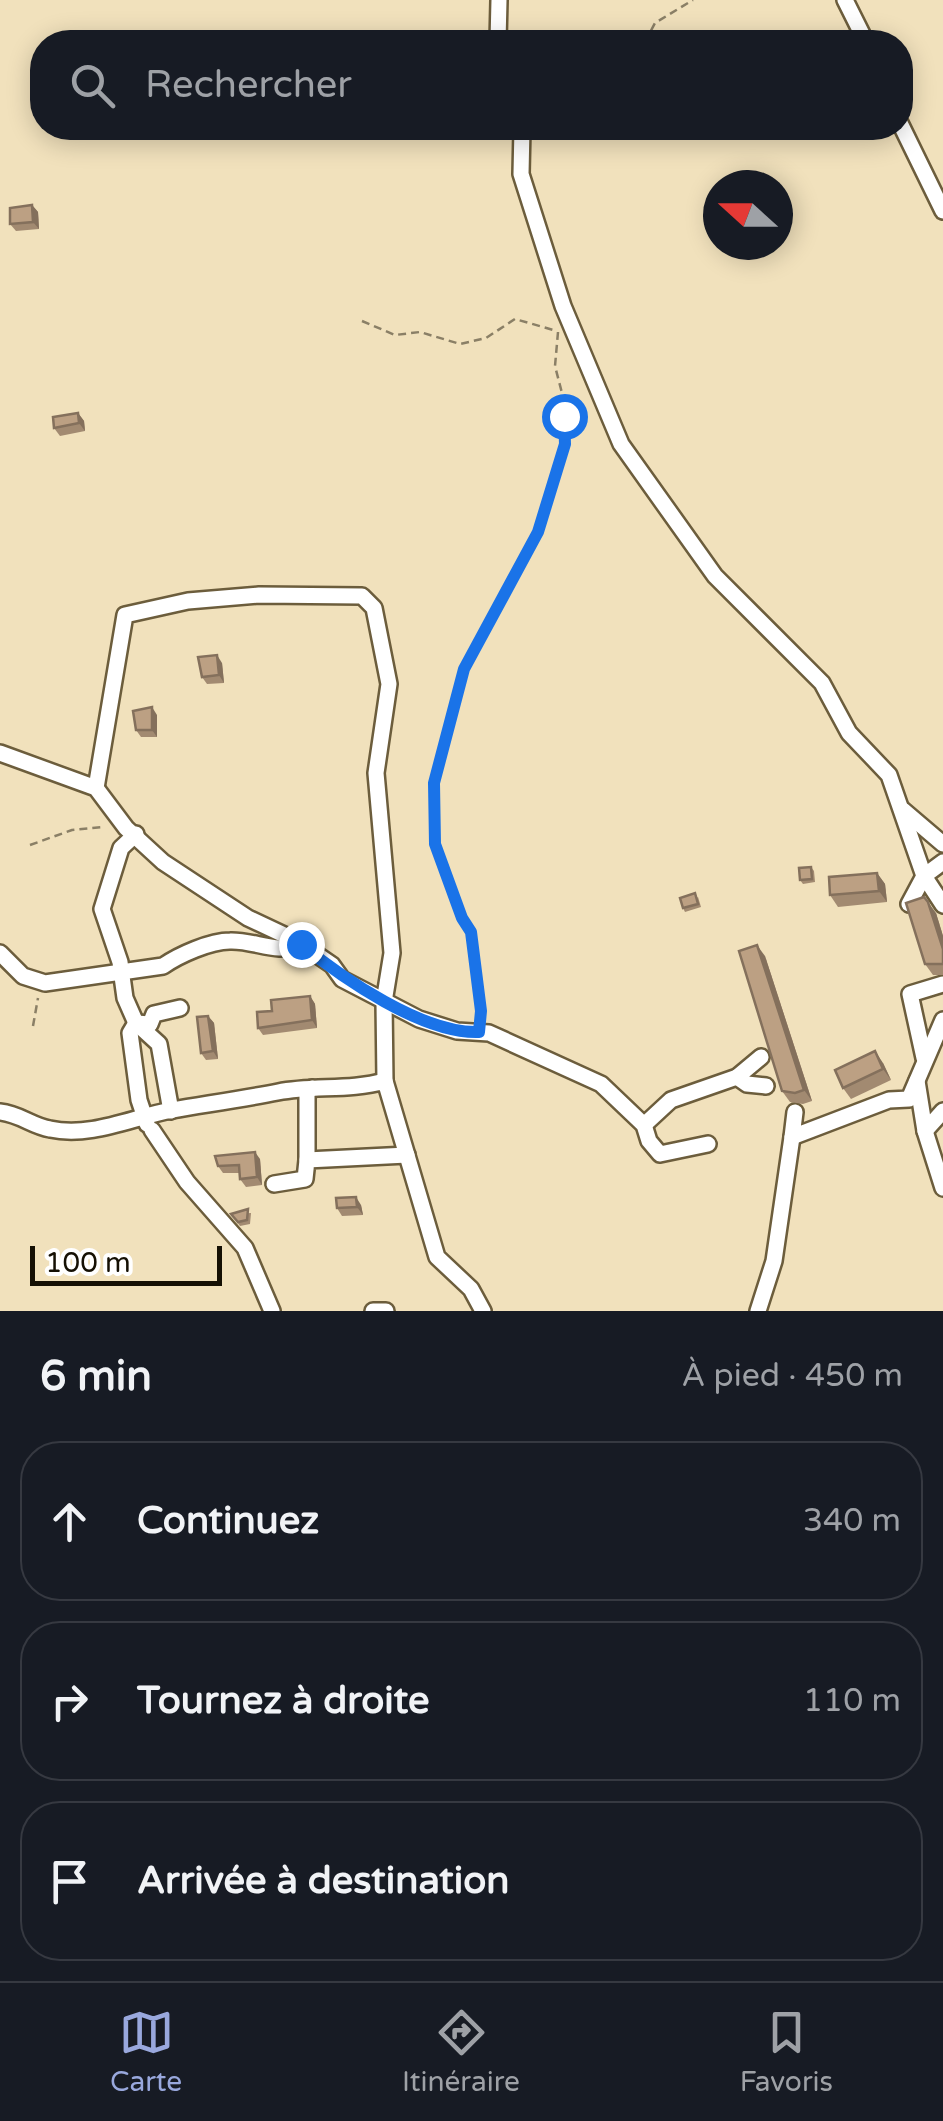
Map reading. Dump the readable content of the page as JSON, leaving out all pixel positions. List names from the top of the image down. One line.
{"scale_bar":"100 m","north":"left","page":{"search":"Rechercher","scale":"100 m","heading":["6 min","À pied · 450 m"],"list":[["Continuez","340 m"],["Tournez à droite","110 m"],"Arrivée à destination"],"nav":["Carte","Itinéraire","Favoris"]}}
